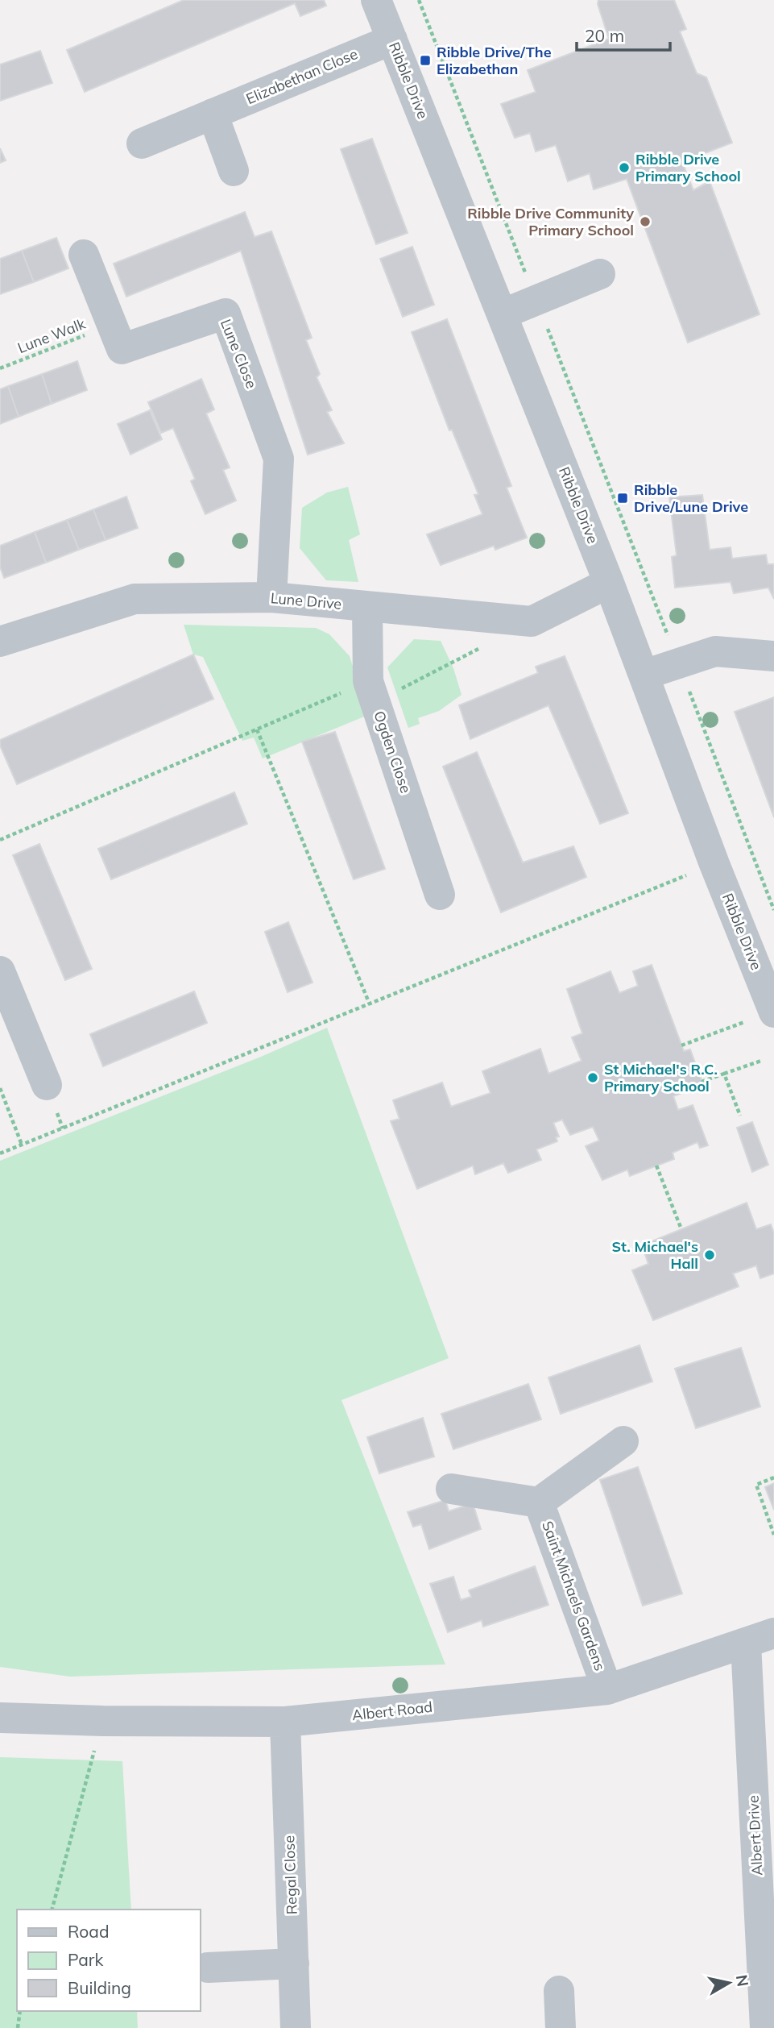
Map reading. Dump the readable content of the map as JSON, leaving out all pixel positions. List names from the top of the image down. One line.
{"streets":{"street":["Elizabethan Close","Ribble Drive","Lune Close","Lune Drive","Ogden Close","Saint Michaels Gardens","Albert Road","Albert Drive","Regal Close"],"path":["Lune Walk"]},"crossings":[["Elizabethan Close","Ribble Drive"],["Ribble Drive","Lune Drive"],["Lune Walk","Lune Close"],["Lune Close","Lune Drive"],["Lune Drive","Ogden Close"],["Saint Michaels Gardens","Albert Road"],["Albert Road","Albert Drive"],["Albert Road","Regal Close"]],"places":{"transit":["Ribble Drive/The Elizabethan","Ribble Drive/Lune Drive"],"other":["Ribble Drive Primary School","Ribble Drive Community Primary School","St Michael's R.C. Primary School","St. Michael's Hall"]},"legend":["Road","Park","Building"],"scale_bar":"20 m","north":"right"}
